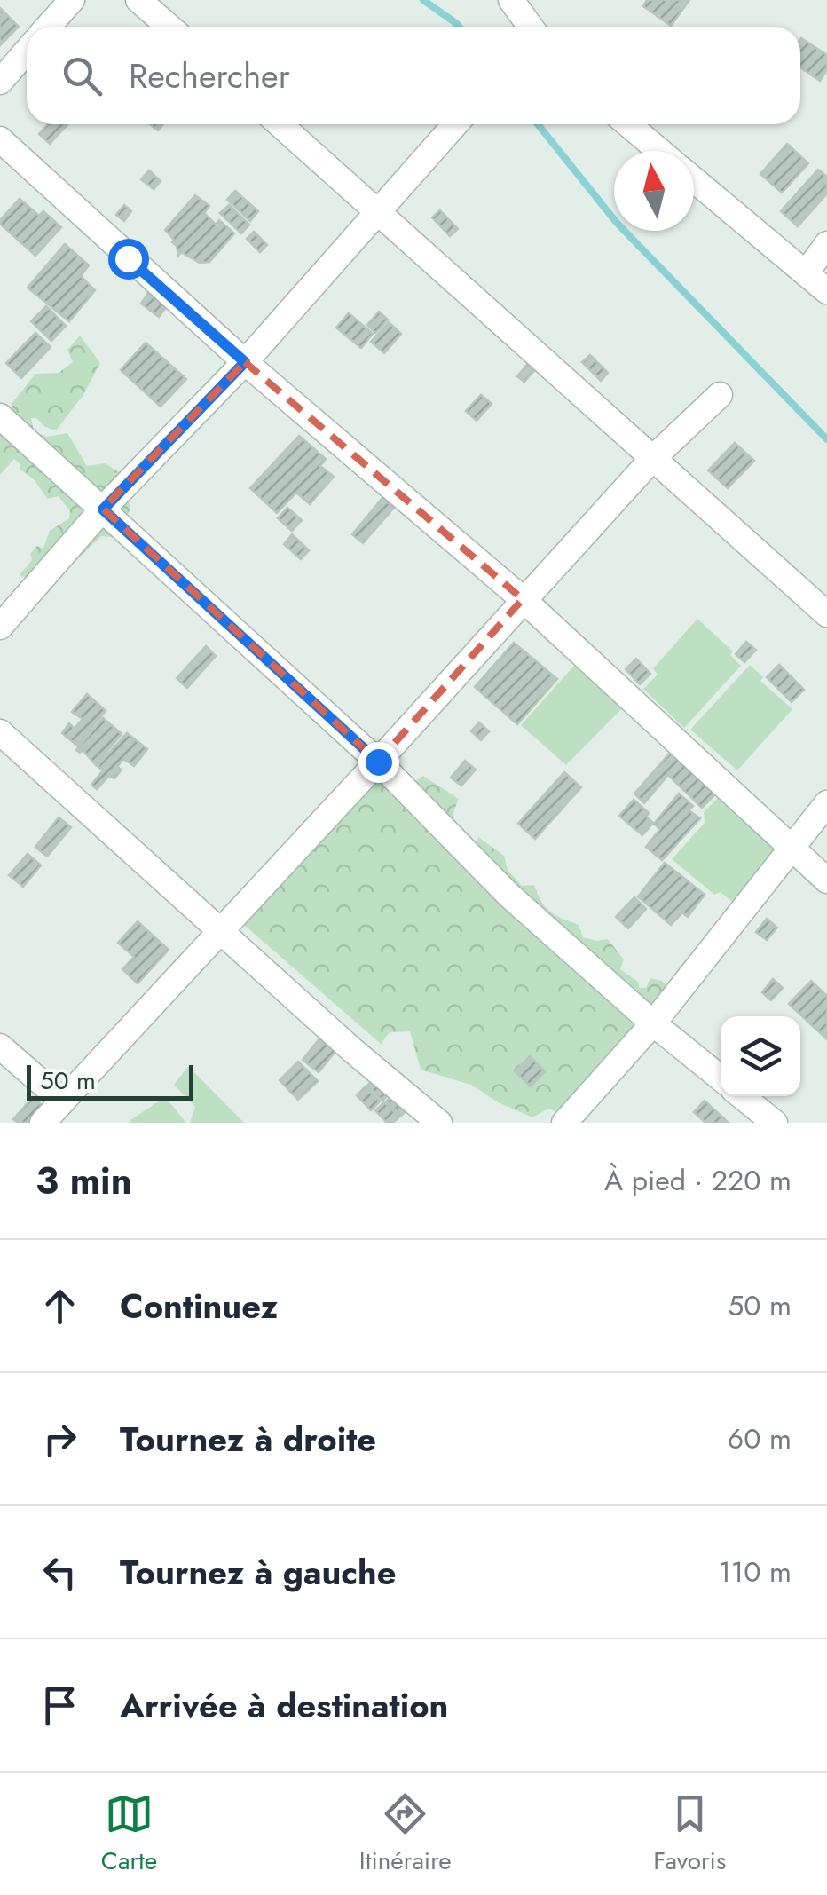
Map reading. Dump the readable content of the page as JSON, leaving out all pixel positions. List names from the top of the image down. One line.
{"scale_bar":"50 m","north":"top","page":{"search":"Rechercher","scale":"50 m","heading":["3 min","À pied · 220 m"],"list":[["Continuez","50 m"],["Tournez à droite","60 m"],["Tournez à gauche","110 m"],"Arrivée à destination"],"nav":["Carte","Itinéraire","Favoris"]}}
